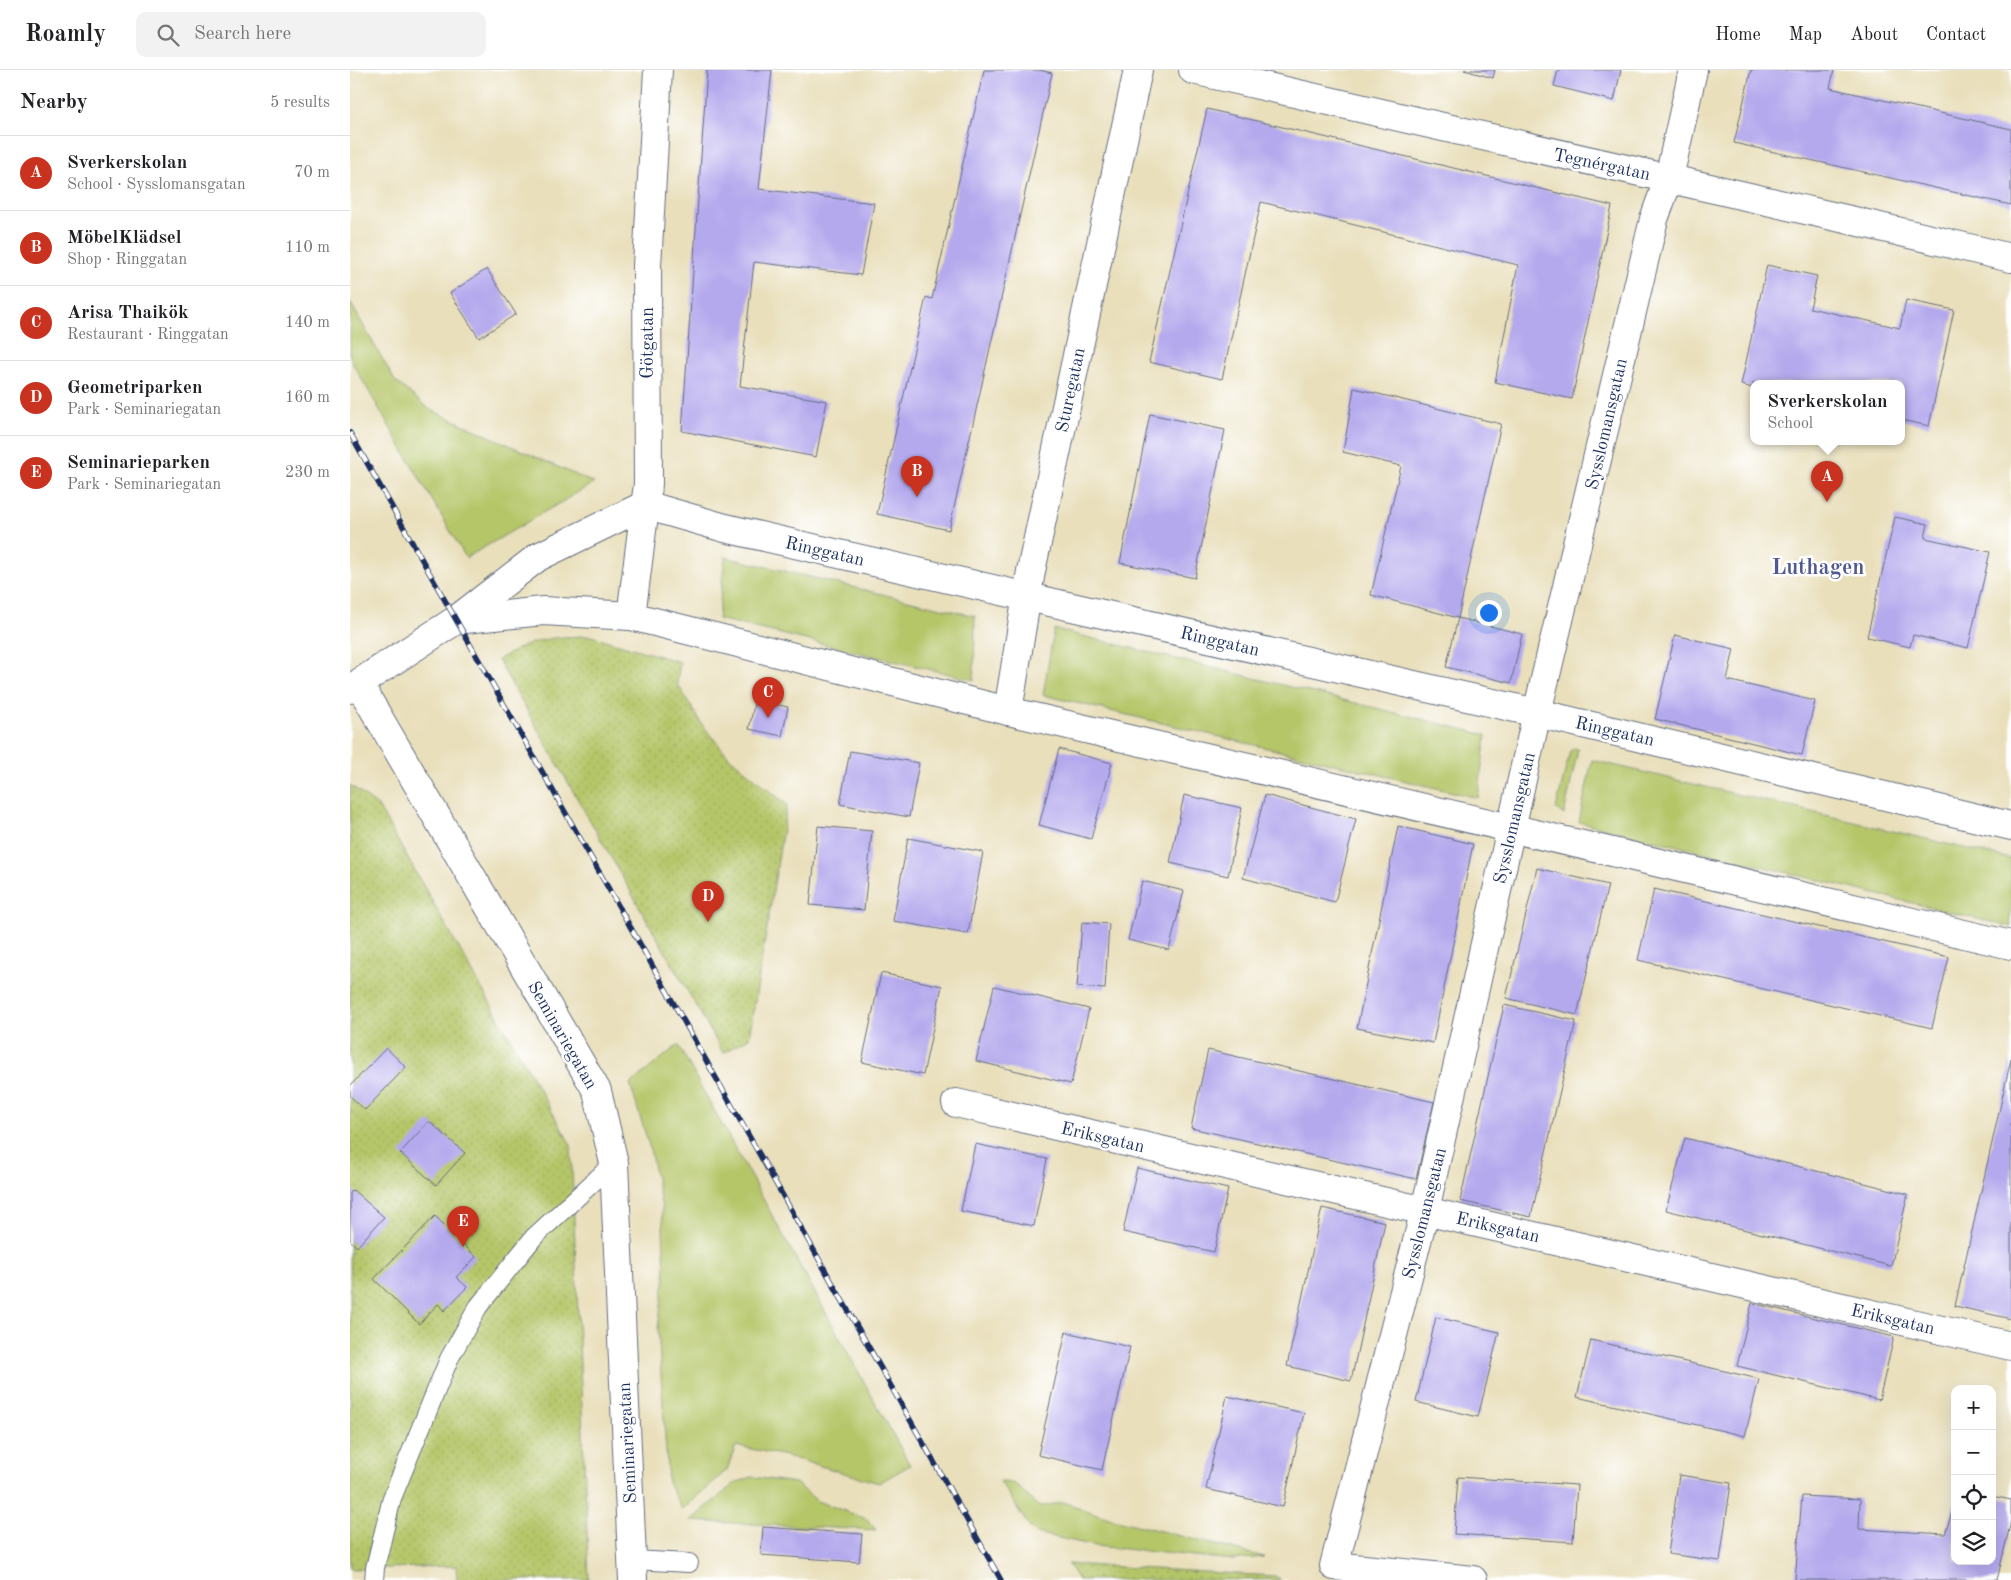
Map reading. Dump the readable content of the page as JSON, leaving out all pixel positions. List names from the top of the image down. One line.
{"streets":{"street":["Tegnérgatan","Götgatan","Sturegatan","Sysslomansgatan","Ringgatan","Seminariegatan","Eriksgatan"]},"crossings":[["Tegnérgatan","Sysslomansgatan"],["Götgatan","Ringgatan"],["Sturegatan","Ringgatan"],["Sysslomansgatan","Ringgatan"],["Sysslomansgatan","Eriksgatan"]],"districts":["Luthagen"],"page":{"header":"Roamly","search":"Search here","nav":["Home","Map","About","Contact"],"heading":["Nearby","5 results"],"list":[{"mark":"A","name":"Sverkerskolan","note":"School · Sysslomansgatan","value":"70 m"},{"mark":"B","name":"MöbelKlädsel","note":"Shop · Ringgatan","value":"110 m"},{"mark":"C","name":"Arisa Thaikök","note":"Restaurant · Ringgatan","value":"140 m"},{"mark":"D","name":"Geometriparken","note":"Park · Seminariegatan","value":"160 m"},{"mark":"E","name":"Seminarieparken","note":"Park · Seminariegatan","value":"230 m"}],"popup":["Sverkerskolan","School"],"pins":["B","A","C","D","E"],"map_buttons":["+","−"]}}
